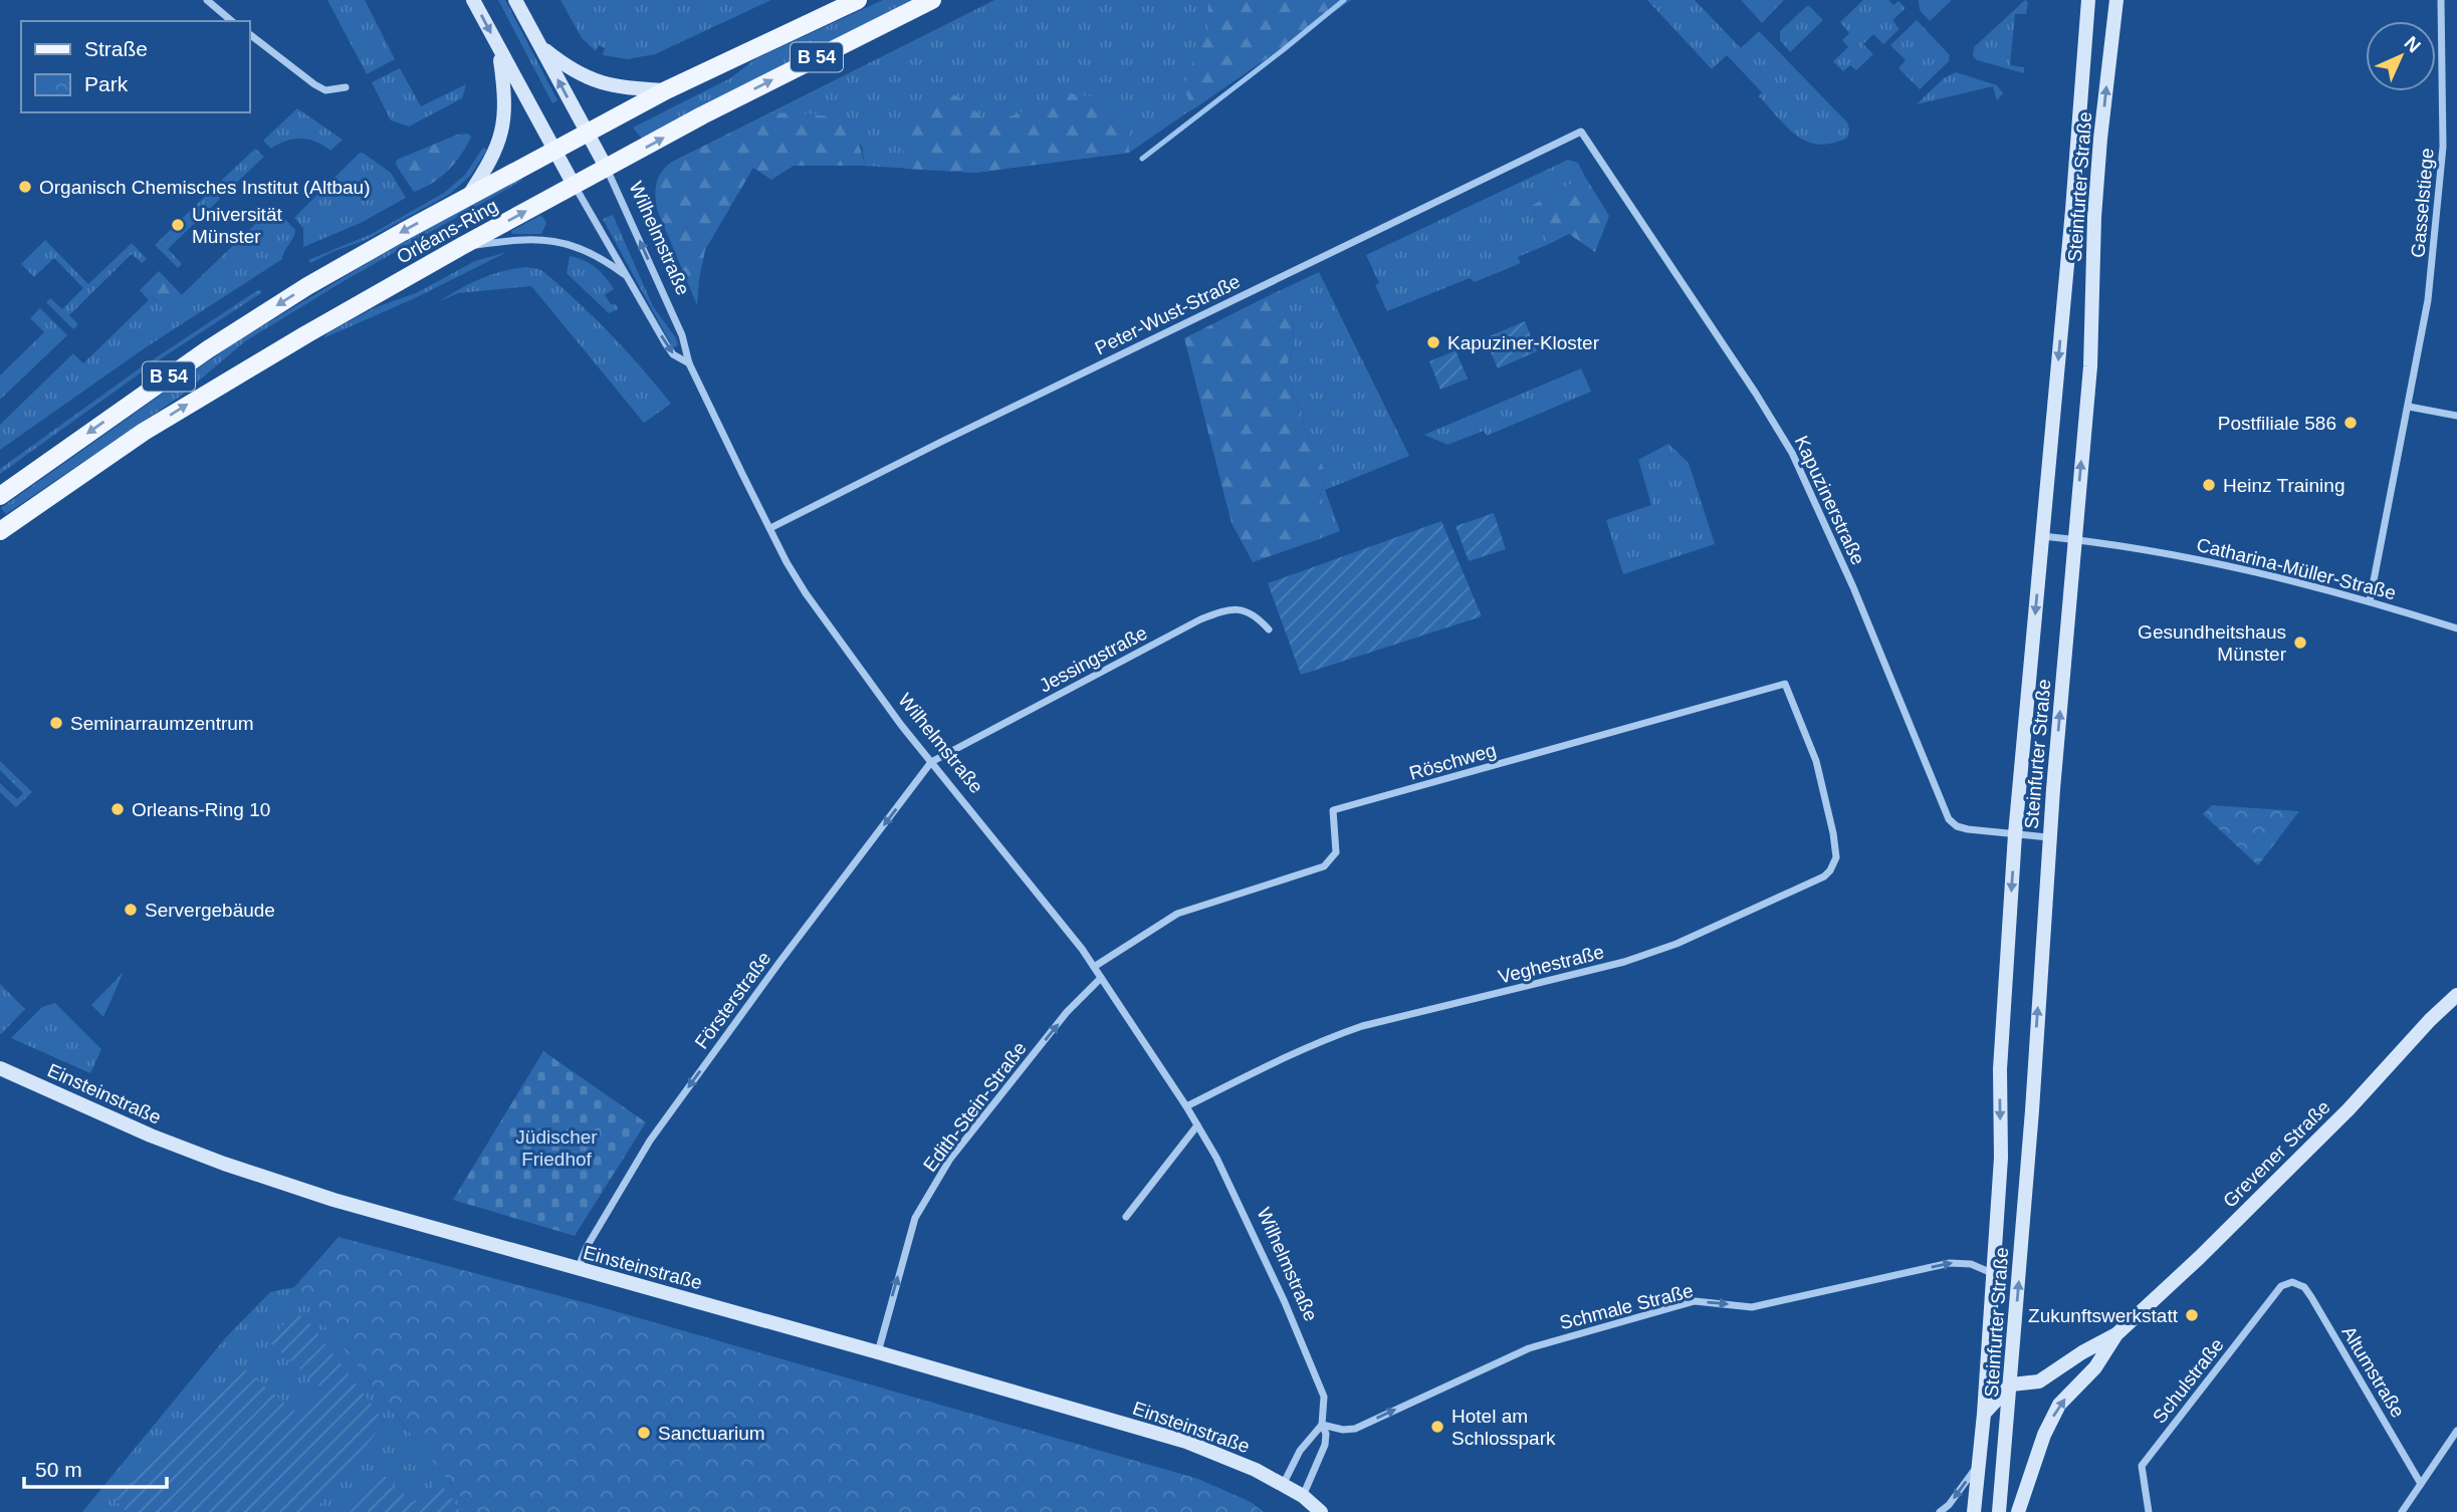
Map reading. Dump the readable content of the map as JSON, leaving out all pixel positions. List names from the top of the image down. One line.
{"streets":{"main road":["B 54","Steinfurter Straße","Orléans-Ring","Wilhelmstraße","Einsteinstraße","Grevener Straße"],"street":["Gasselstiege","Peter-Wust-Straße","Kapuzinerstraße","Catharina-Müller-Straße","Jessingstraße","Röschweg","Veghestraße","Försterstraße","Edith-Stein-Straße","Schmale Straße","Altumstraße","Schulstraße"]},"crossings":[["B 54","Orléans-Ring"],["B 54","Wilhelmstraße"],["Steinfurter Straße","Kapuzinerstraße"],["Steinfurter Straße","Catharina-Müller-Straße"],["Steinfurter Straße","Grevener Straße"],["Steinfurter Straße","Schmale Straße"],["Gasselstiege","Catharina-Müller-Straße"],["Orléans-Ring","Wilhelmstraße"],["Wilhelmstraße","Peter-Wust-Straße"],["Wilhelmstraße","Jessingstraße"],["Wilhelmstraße","Röschweg"],["Wilhelmstraße","Veghestraße"],["Wilhelmstraße","Försterstraße"],["Wilhelmstraße","Edith-Stein-Straße"],["Wilhelmstraße","Schmale Straße"],["Peter-Wust-Straße","Kapuzinerstraße"],["Jessingstraße","Försterstraße"],["Röschweg","Veghestraße"],["Försterstraße","Einsteinstraße"],["Einsteinstraße","Edith-Stein-Straße"],["Altumstraße","Schulstraße"]],"one_way":["Försterstraße","Edith-Stein-Straße","Schmale Straße"],"parks":["Jüdischer Friedhof"],"places":["Organisch Chemisches Institut (Altbau)","Universität Münster","Kapuziner-Kloster","Postfiliale 586","Heinz Training","Gesundheitshaus Münster","Seminarraumzentrum","Orleans-Ring 10","Servergebäude","Zukunftswerkstatt","Hotel am Schlosspark","Sanctuarium"],"legend":["Straße","Park"],"scale_bar":"50 m","north":"top right"}
